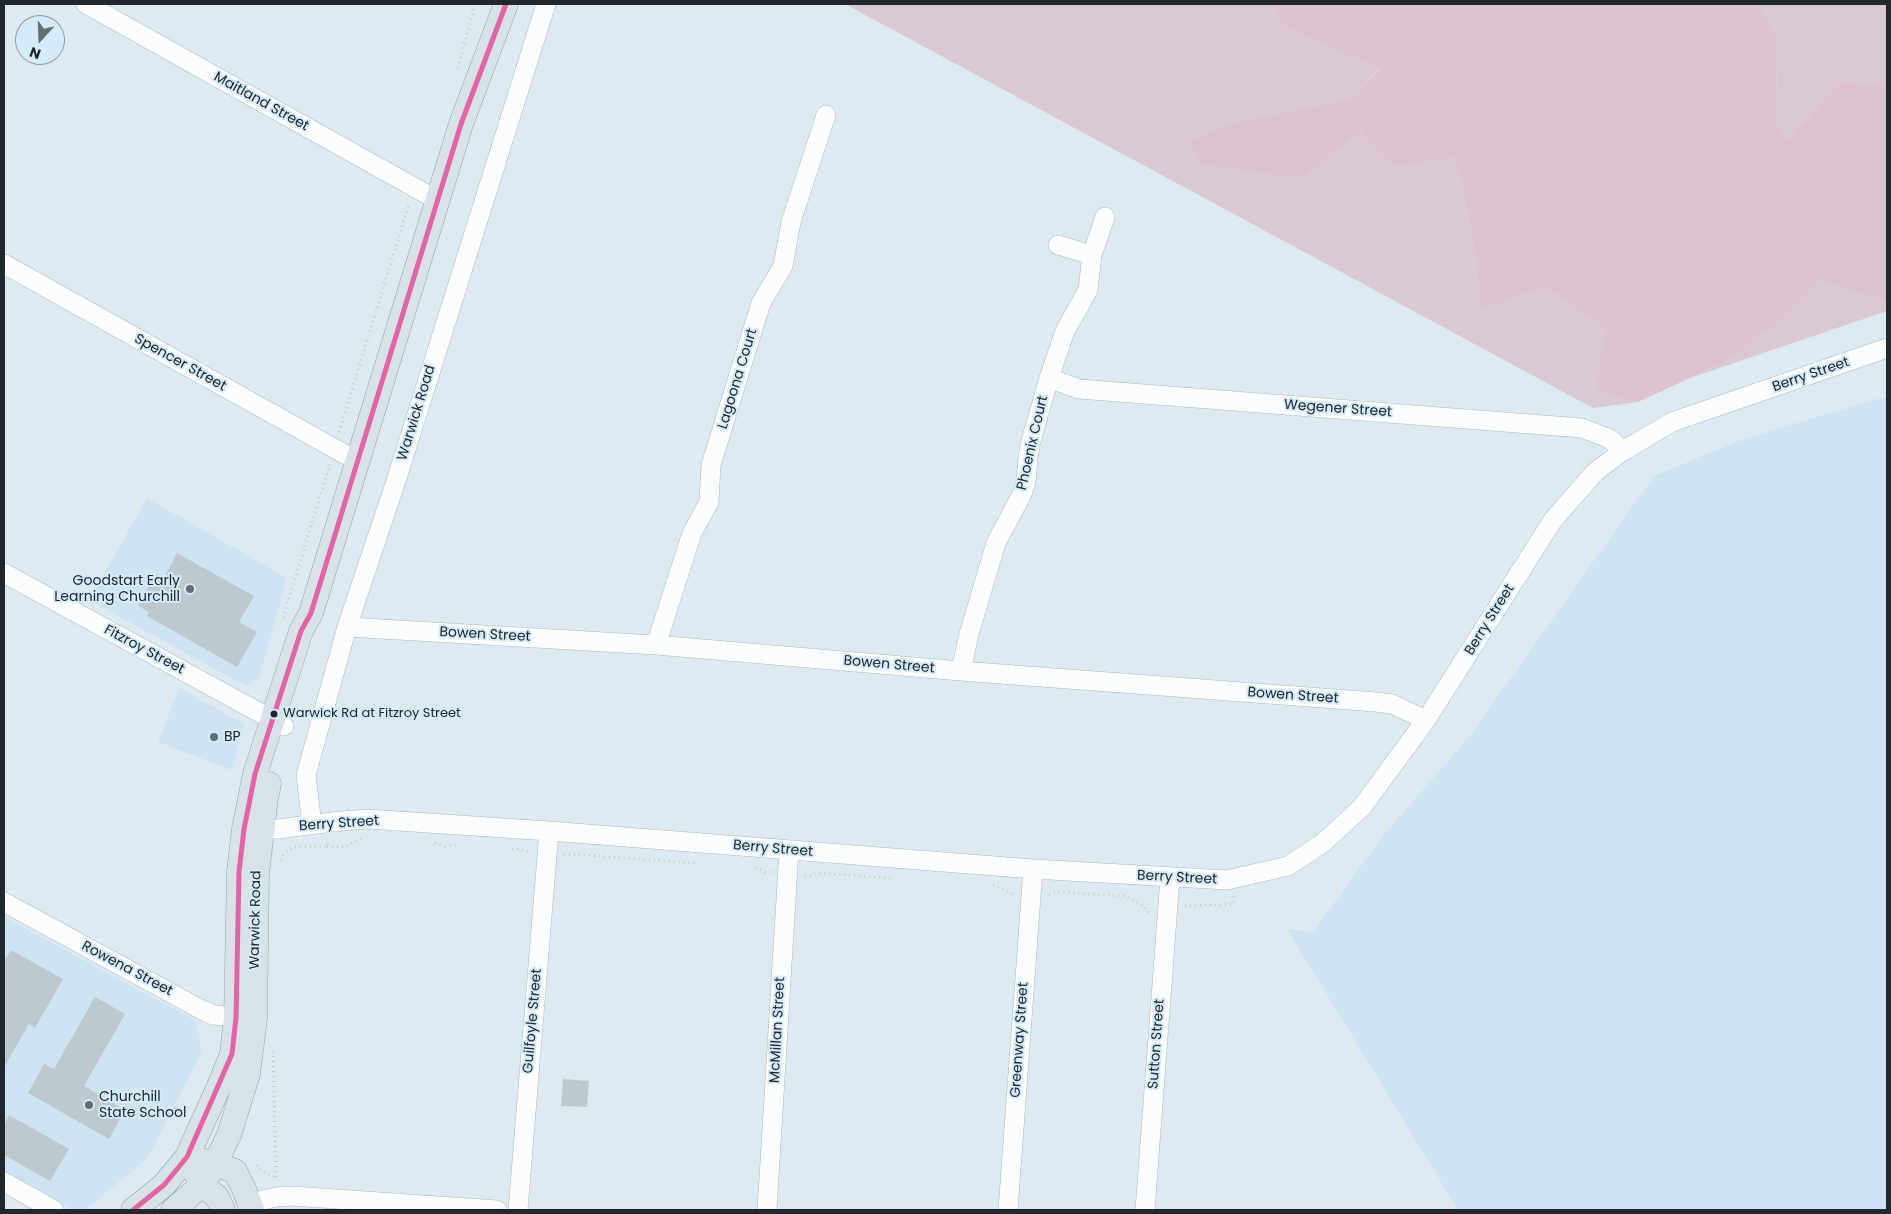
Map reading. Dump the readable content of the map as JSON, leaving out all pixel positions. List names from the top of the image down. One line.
{"streets":{"main road":["Warwick Road"],"street":["Maitland Street","Spencer Street","Berry Street","Lagoona Court","Wegener Street","Phoenix Court","Bowen Street","Fitzroy Street","Rowena Street","Guilfoyle Street","McMillan Street","Greenway Street","Sutton Street"]},"crossings":[["Maitland Street","Warwick Road"],["Spencer Street","Warwick Road"],["Berry Street","Wegener Street"],["Berry Street","Warwick Road"],["Berry Street","Bowen Street"],["Berry Street","Guilfoyle Street"],["Berry Street","McMillan Street"],["Berry Street","Greenway Street"],["Berry Street","Sutton Street"],["Lagoona Court","Bowen Street"],["Wegener Street","Phoenix Court"],["Warwick Road","Bowen Street"],["Warwick Road","Fitzroy Street"],["Warwick Road","Rowena Street"],["Phoenix Court","Bowen Street"]],"places":["Goodstart Early Learning Churchill","Warwick Rd at Fitzroy Street","BP","Churchill State School"],"north":"bottom"}
